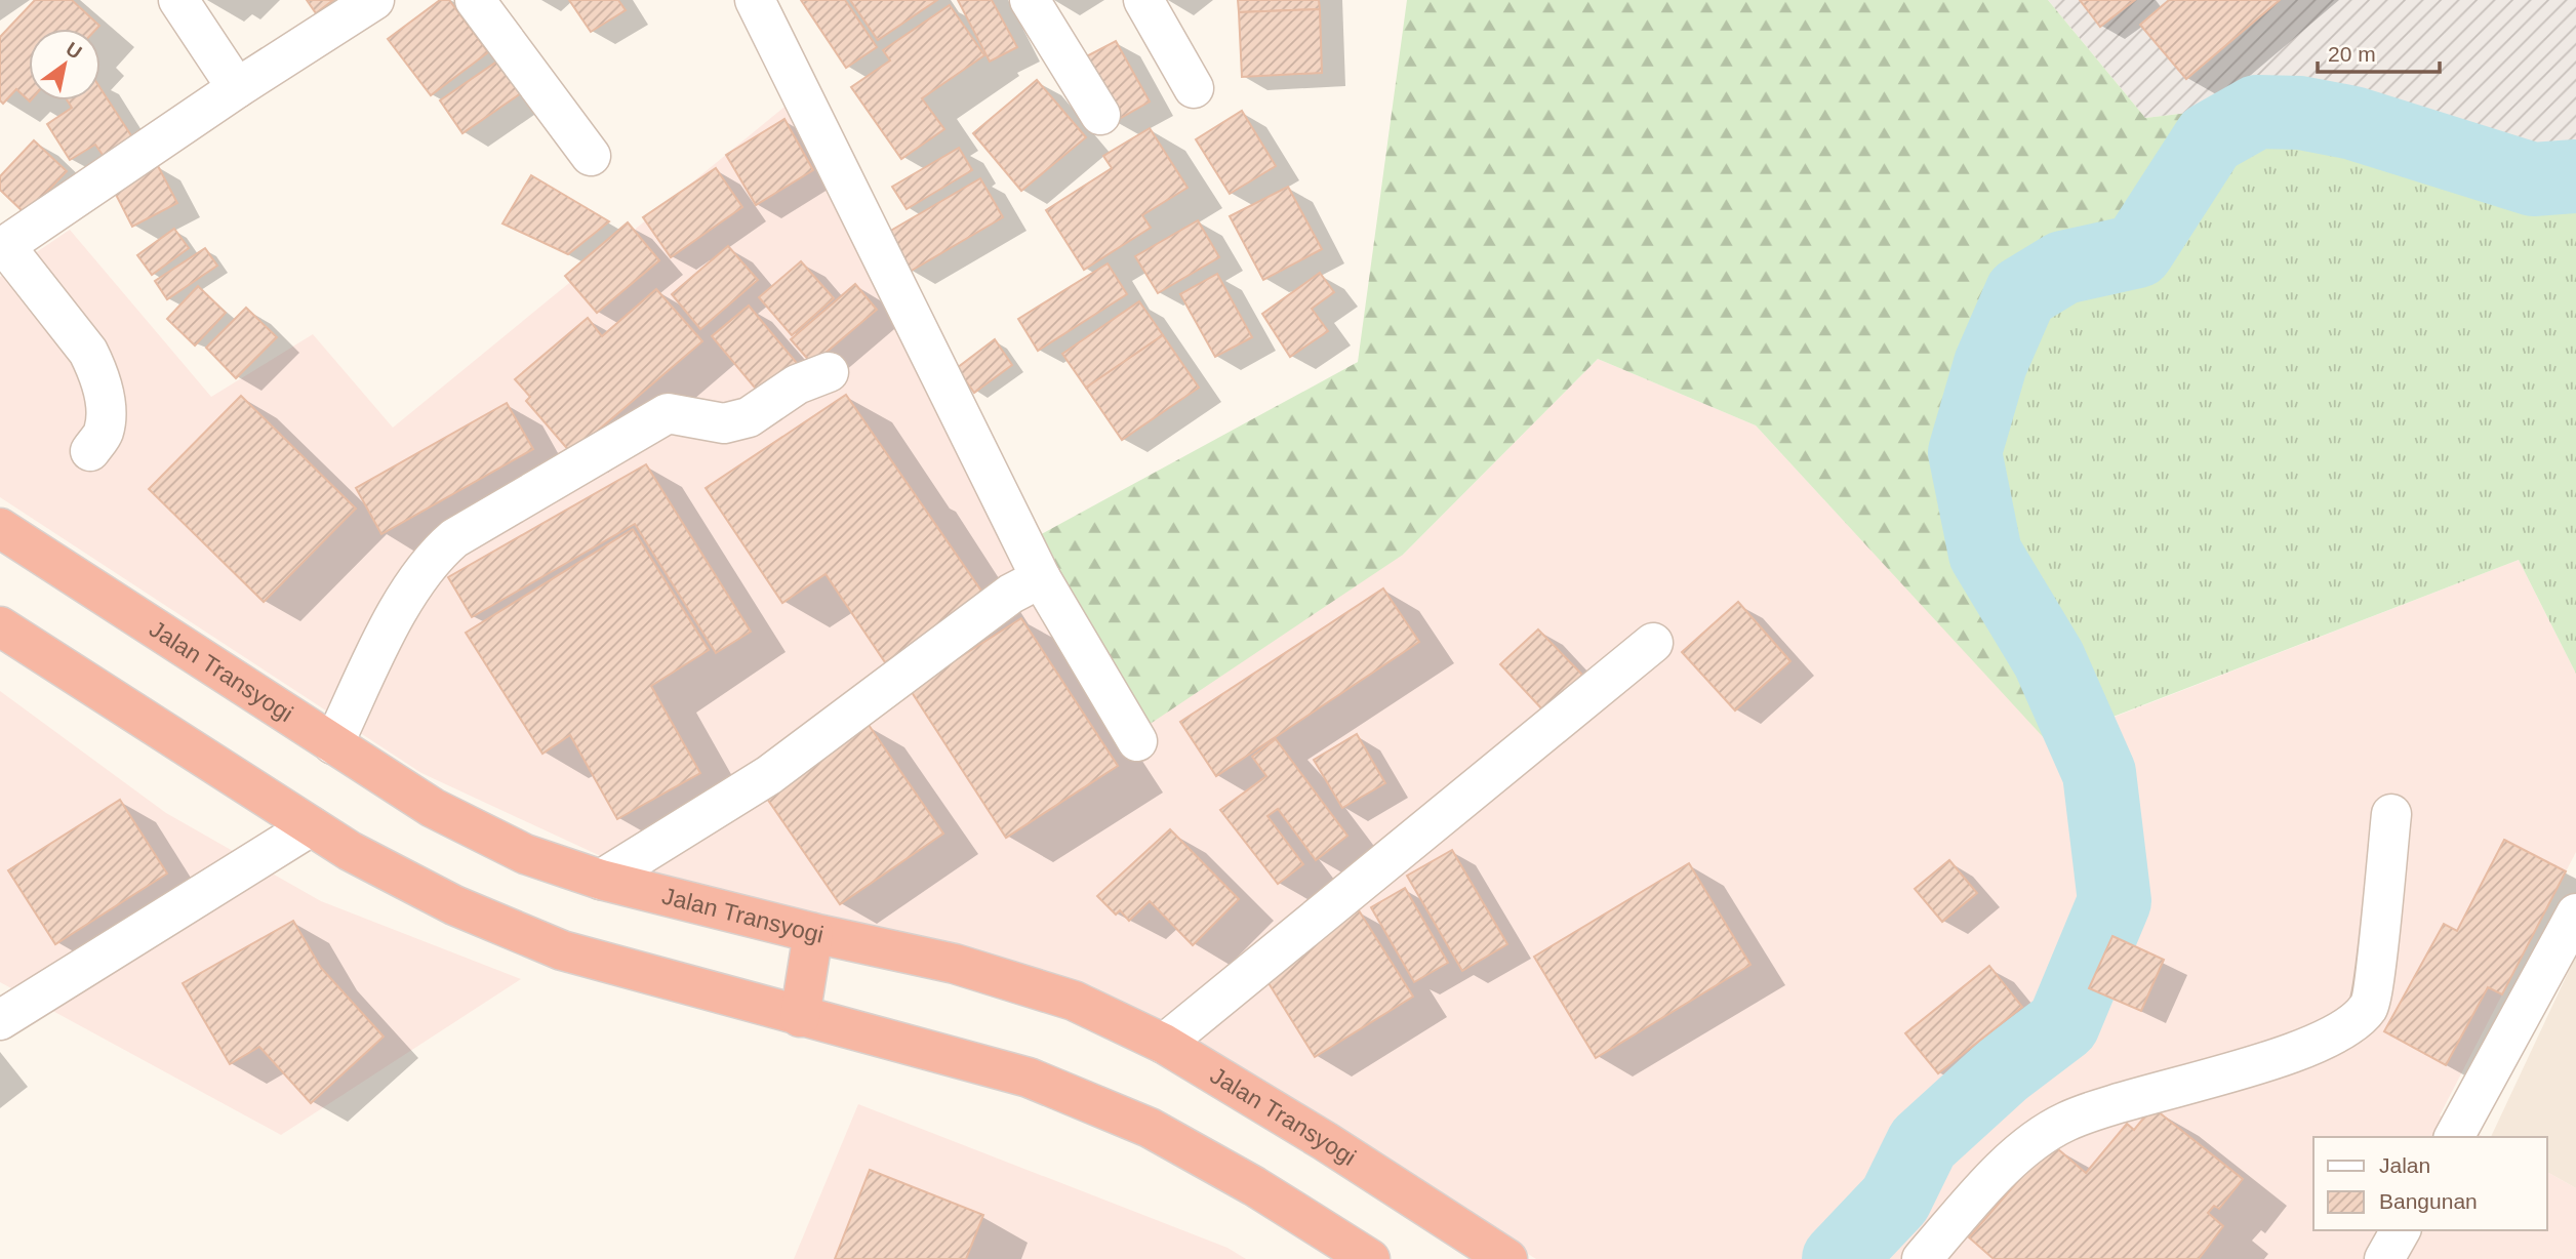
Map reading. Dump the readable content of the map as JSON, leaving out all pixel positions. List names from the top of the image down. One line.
{"streets":{"highway":["Jalan Transyogi"]},"legend":["Jalan","Bangunan"],"scale_bar":"20 m","north":"top right"}
